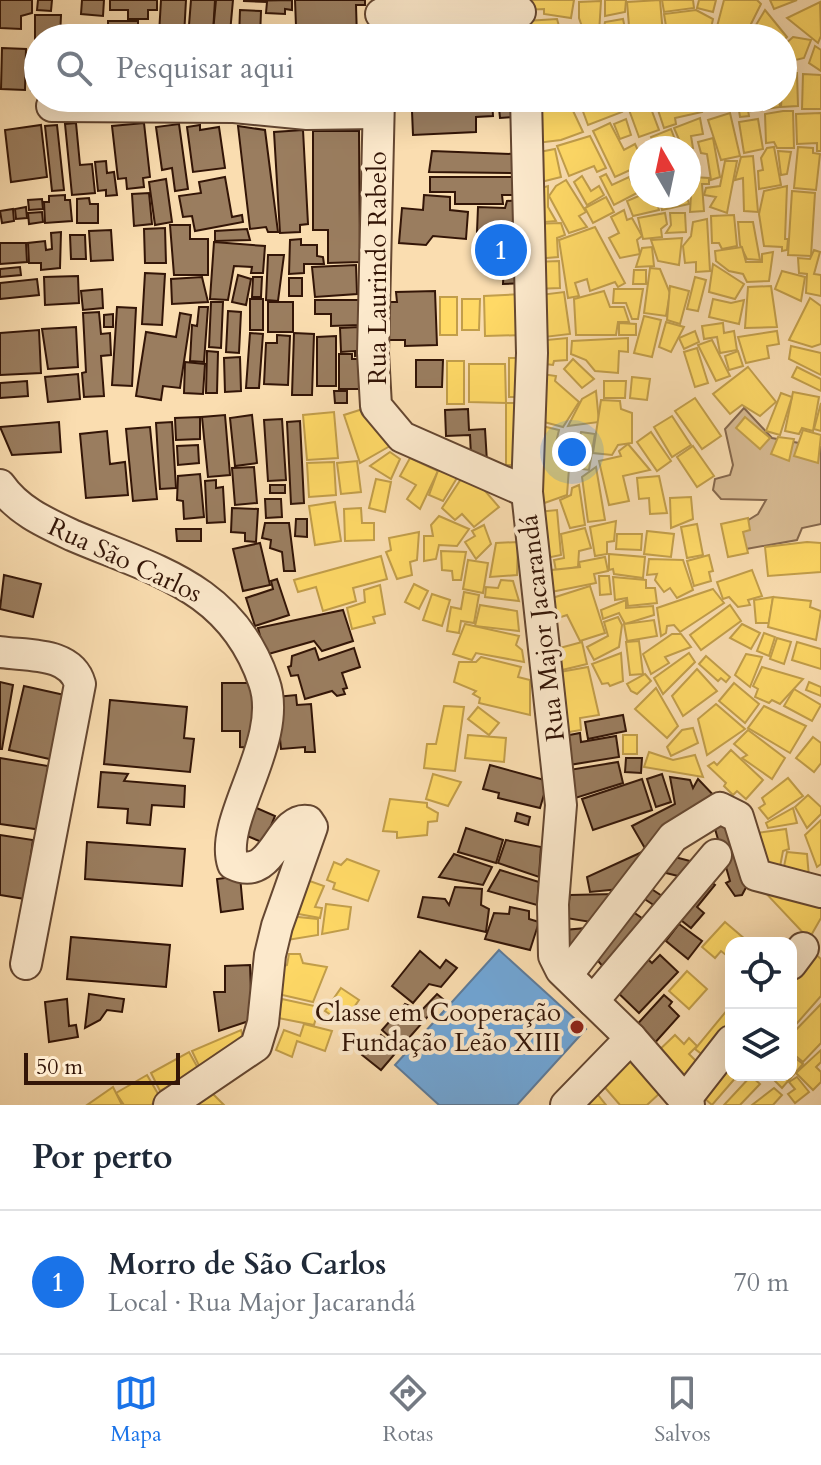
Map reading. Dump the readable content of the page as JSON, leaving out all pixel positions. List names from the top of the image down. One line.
{"streets":{"street":["Rua Laurindo Rabelo","Rua São Carlos","Rua Major Jacarandá"]},"crossings":[["Rua Laurindo Rabelo","Rua Major Jacarandá"]],"places":["Classe em Cooperação Fundação Leão XIII"],"scale_bar":"50 m","north":"top","page":{"search":"Pesquisar aqui","pins":"1","scale":"50 m","heading":"Por perto","list":[{"mark":"1","name":"Morro de São Carlos","note":"Local · Rua Major Jacarandá","value":"70 m"}],"nav":["Mapa","Rotas","Salvos"]}}
